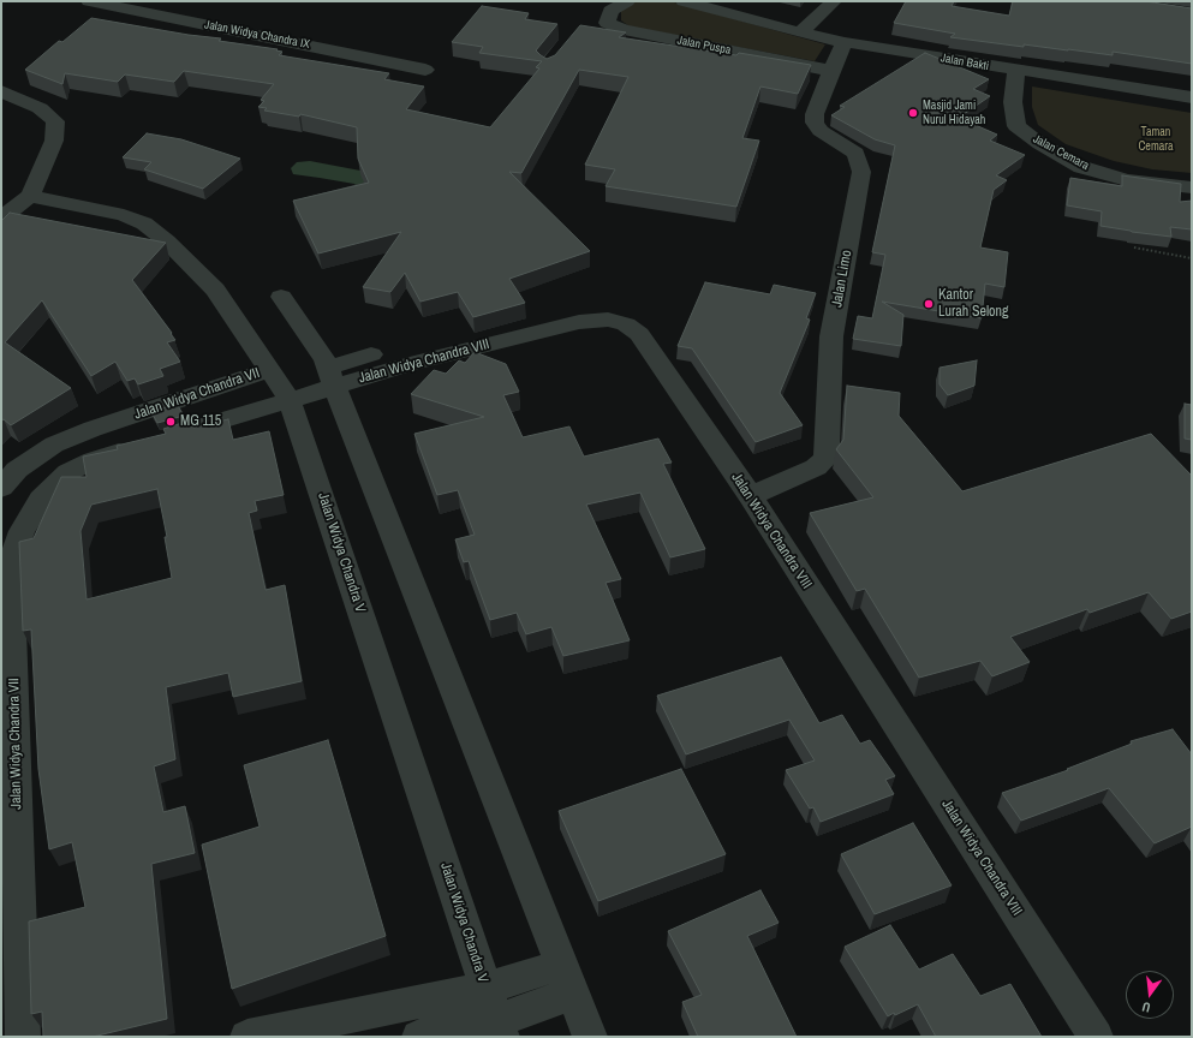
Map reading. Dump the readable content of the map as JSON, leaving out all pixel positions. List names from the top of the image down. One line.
{"streets":{"street":["Jalan Widya Chandra IX","Jalan Puspa","Jalan Bakti","Jalan Cemara","Jalan Limo","Jalan Widya Chandra VIII","Jalan Widya Chandra VII","Jalan Widya Chandra V"]},"crossings":[["Jalan Puspa","Jalan Limo"],["Jalan Bakti","Jalan Cemara"],["Jalan Bakti","Jalan Limo"],["Jalan Limo","Jalan Widya Chandra VIII"],["Jalan Widya Chandra VIII","Jalan Widya Chandra VII"],["Jalan Widya Chandra VIII","Jalan Widya Chandra V"],["Jalan Widya Chandra VII","Jalan Widya Chandra V"]],"parks":["Taman Cemara"],"places":["Masjid Jami Nurul Hidayah","Kantor Lurah Selong","MG 115"],"north":"bottom"}
